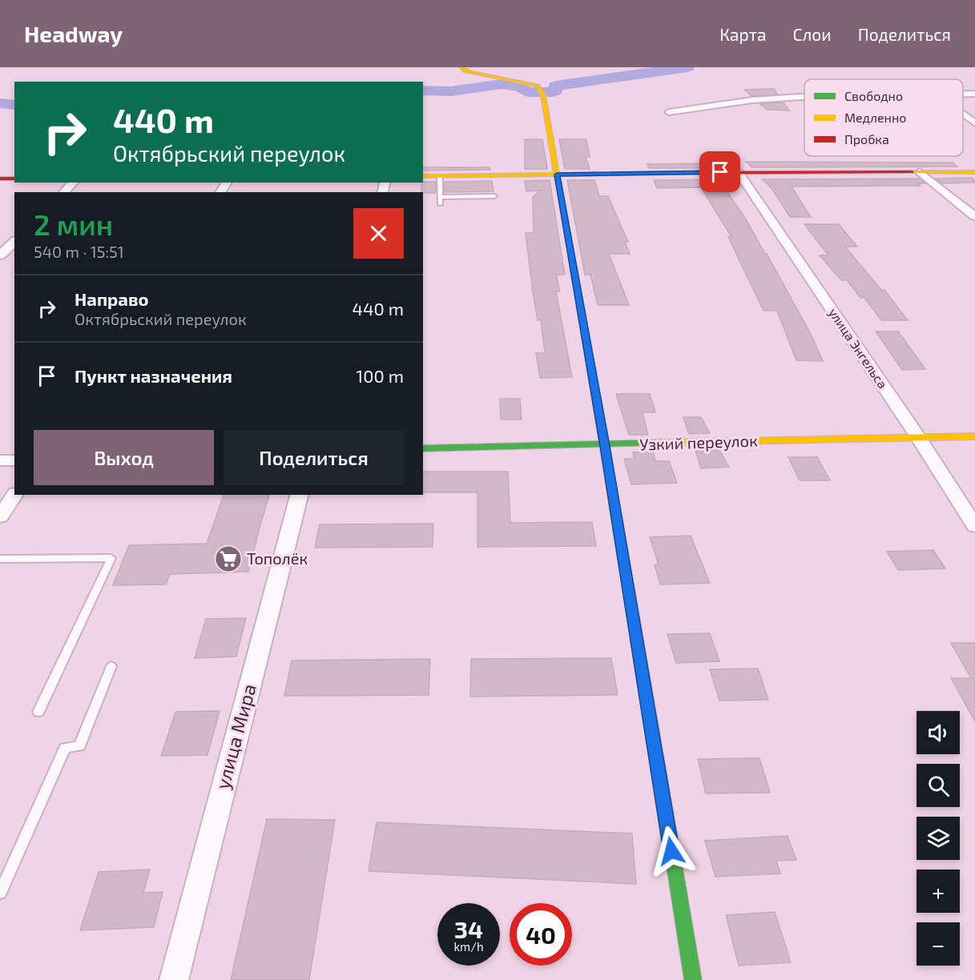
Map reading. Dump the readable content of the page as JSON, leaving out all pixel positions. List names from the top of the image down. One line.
{"streets":{"street":["улица Энгельса","Узкий переулок","улица Мира"]},"crossings":[["улица Энгельса","Узкий переулок"]],"places":{"supermarket":["Тополёк"]},"legend":["Свободно","Медленно","Пробка"],"page":{"header":"Headway","nav":["Карта","Слои","Поделиться"],"turn":["440 m","Октябрьский переулок"],"heading":["2 мин","540 m · 15:51"],"list":[{"name":"Направо","note":"Октябрьский переулок","value":"440 m"},{"name":"Пункт назначения","value":"100 m"}],"buttons":["Выход","Поделиться"],"map_buttons":["+","−"],"speed":"34 km/h","limit":"40"}}
